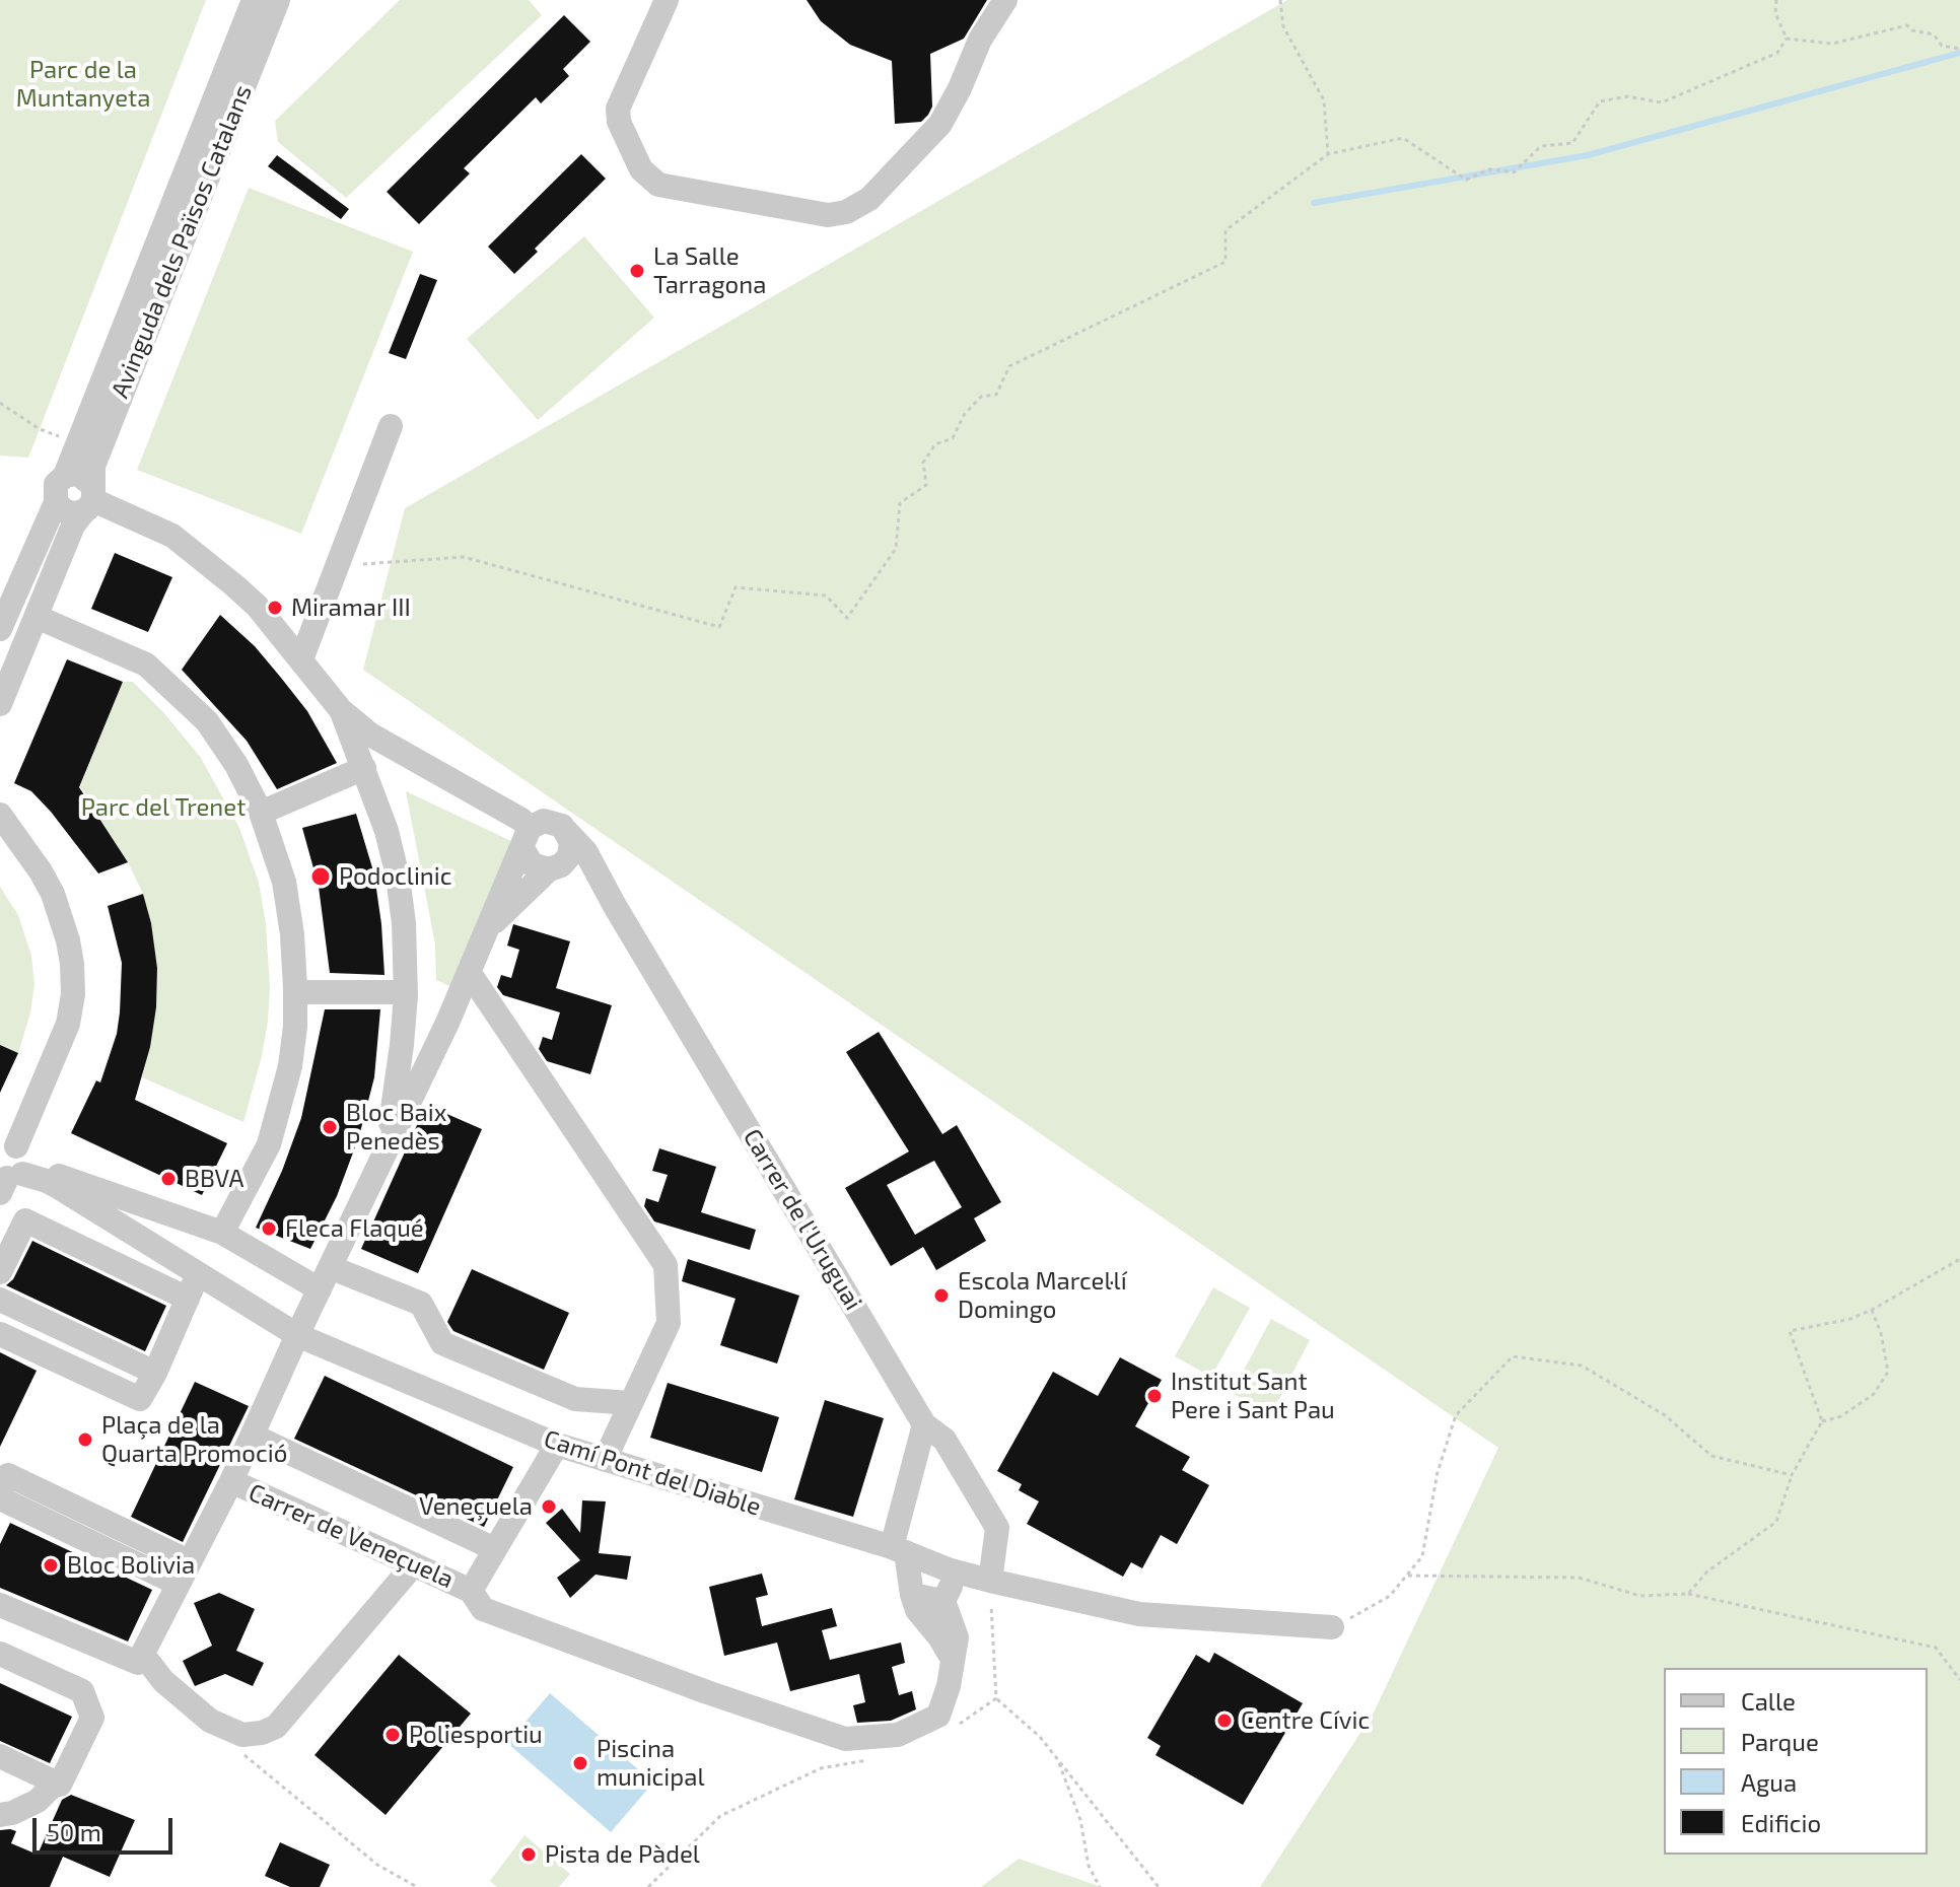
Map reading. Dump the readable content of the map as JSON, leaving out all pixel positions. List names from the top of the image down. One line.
{"streets":{"street":["Avinguda dels Països Catalans","Carrer de l'Uruguai","Camí Pont del Diable","Carrer de Veneçuela"]},"crossings":[["Carrer de l'Uruguai","Camí Pont del Diable"],["Carrer de l'Uruguai","Carrer de Veneçuela"],["Camí Pont del Diable","Carrer de Veneçuela"]],"parks":["Parc de la Muntanyeta","Parc del Trenet"],"places":["La Salle Tarragona","Miramar III","Podoclinic","Bloc Baix Penedès","BBVA","Fleca Flaqué","Escola Marcel·lí Domingo","Institut Sant Pere i Sant Pau","Plaça de la Quarta Promoció","Veneçuela","Bloc Bolivia","Centre Cívic","Poliesportiu","Piscina municipal","Pista de Pàdel"],"legend":["Calle","Parque","Agua","Edificio"],"scale_bar":"50 m"}
